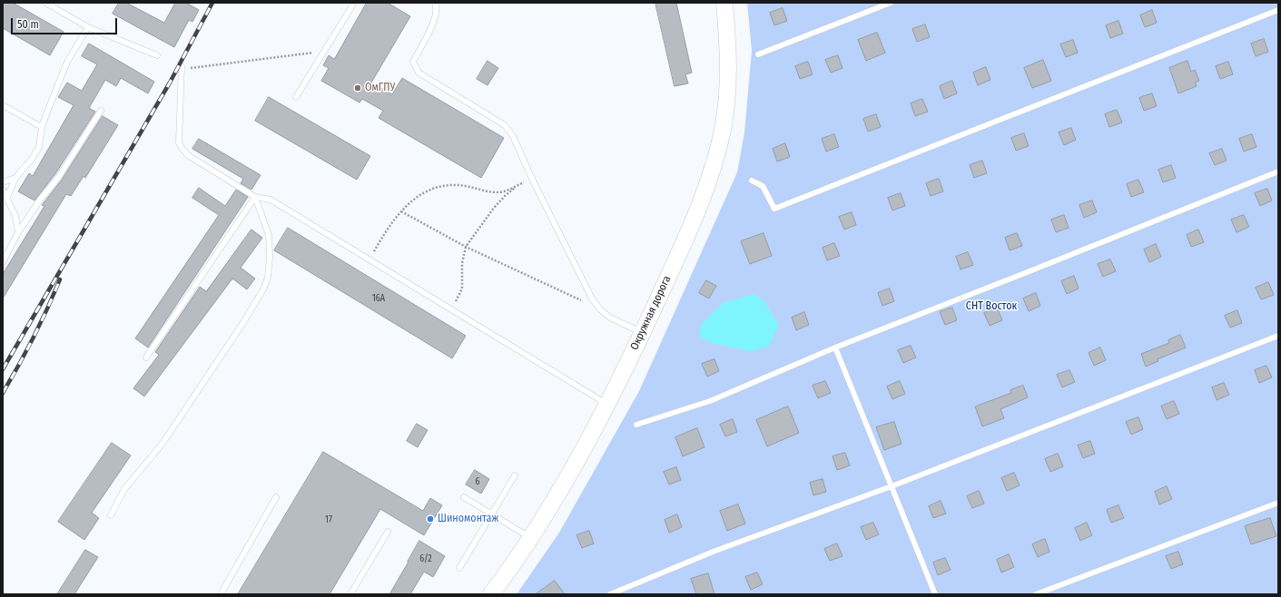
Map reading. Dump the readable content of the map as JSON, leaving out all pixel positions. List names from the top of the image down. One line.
{"streets":{"main road":["Окружная дорога"]},"parks":["СНТ Восток"],"places":["ОмГПУ","Шиномонтаж"],"house_numbers":["16А","6","17","6/2"],"scale_bar":"50 m"}
